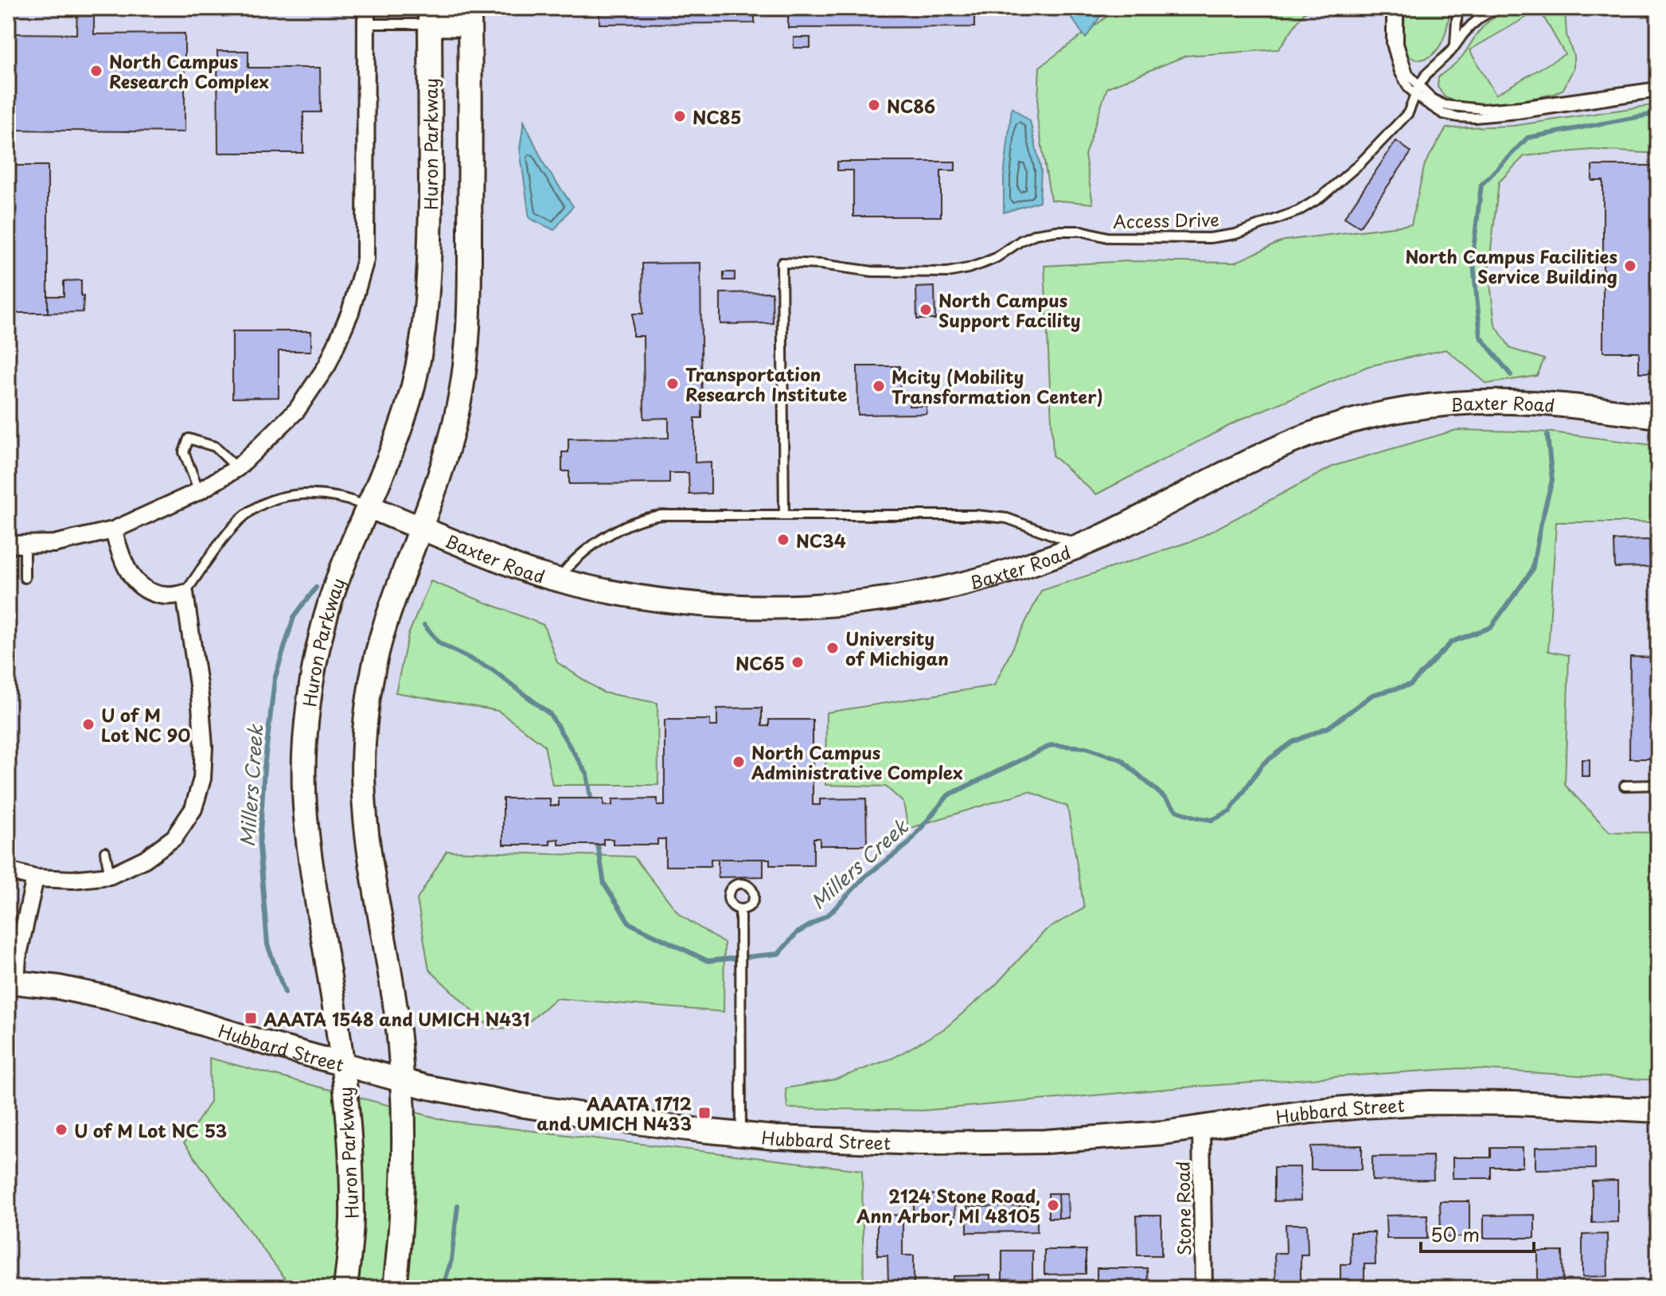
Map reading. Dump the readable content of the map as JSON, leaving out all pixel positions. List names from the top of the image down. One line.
{"streets":{"street":["Huron Parkway","Baxter Road","Hubbard Street","Stone Road"],"lane":["Access Drive"]},"crossings":[["Huron Parkway","Baxter Road"],["Huron Parkway","Hubbard Street"],["Hubbard Street","Stone Road"]],"water":["Millers Creek"],"places":{"other":["North Campus Research Complex","NC86","NC85","North Campus Facilities Service Building","North Campus Support Facility","Transportation Research Institute","Mcity (Mobility Transformation Center)","NC34","University of Michigan","NC65","U of M Lot NC 90","North Campus Administrative Complex","U of M Lot NC 53","2124 Stone Road, Ann Arbor, MI 48105"],"transit":["AAATA 1548 and UMICH N431","AAATA 1712 and UMICH N433"]},"scale_bar":"50 m"}
